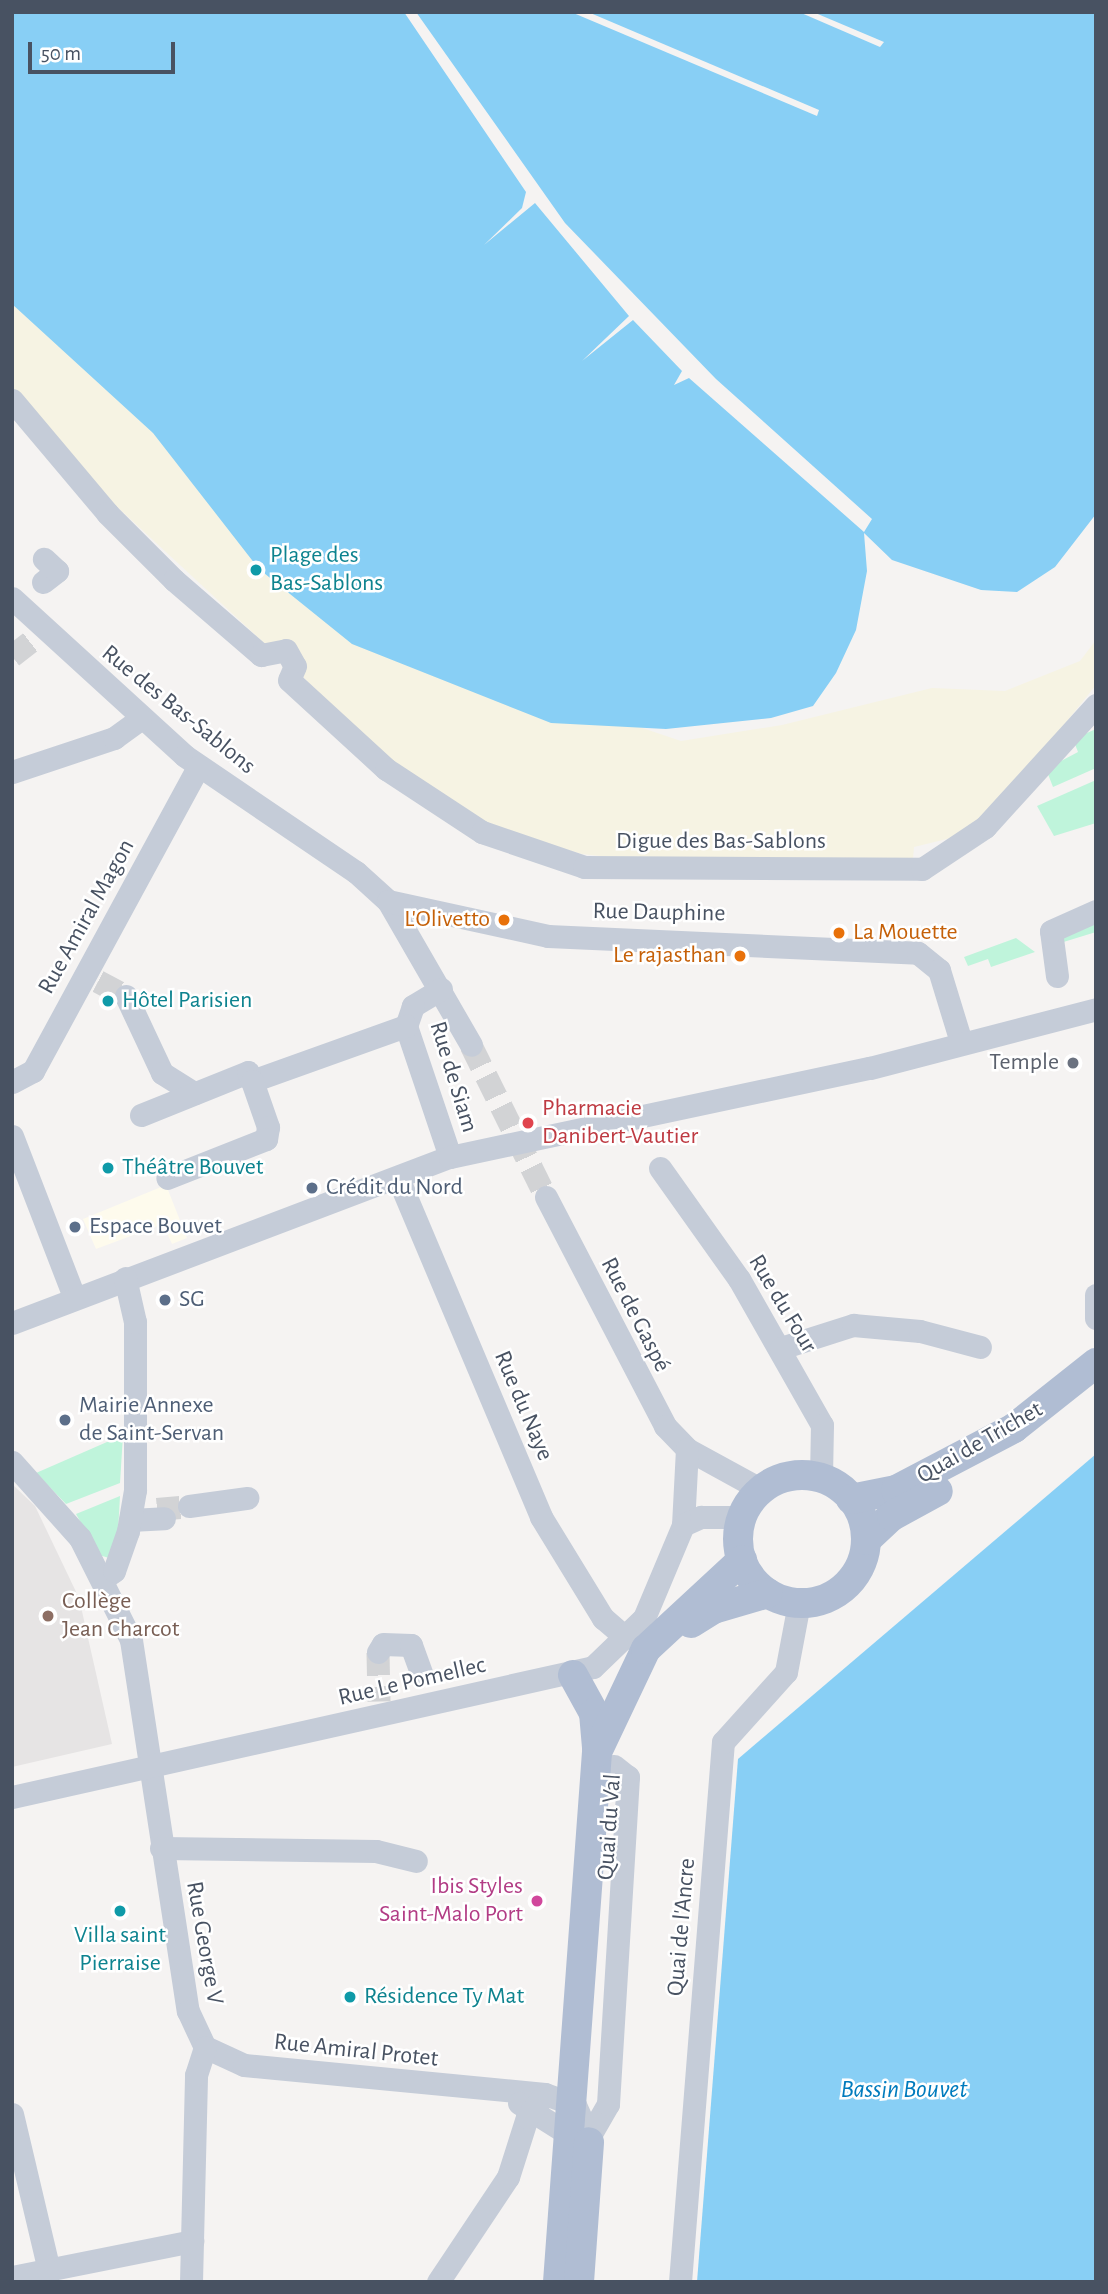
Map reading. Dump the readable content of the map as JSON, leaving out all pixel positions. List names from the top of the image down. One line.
{"streets":{"main road":["Quai de Trichet","Quai du Val"],"street":["Rue des Bas-Sablons","Digue des Bas-Sablons","Rue Dauphine","Rue Amiral Magon","Rue de Siam","Rue du Four","Rue de Gaspé","Rue du Naye","Rue Le Pomellec","Quai de l'Ancre","Rue George V","Rue Amiral Protet"]},"crossings":[["Rue des Bas-Sablons","Rue Dauphine"],["Rue des Bas-Sablons","Rue Amiral Magon"],["Rue du Four","Rue de Gaspé"],["Rue du Four","Quai de Trichet"],["Rue du Four","Quai du Val"],["Rue du Four","Quai de l'Ancre"],["Rue de Gaspé","Quai de Trichet"],["Rue de Gaspé","Quai du Val"],["Rue de Gaspé","Quai de l'Ancre"],["Rue du Naye","Rue Le Pomellec"],["Quai de Trichet","Quai du Val"],["Quai de Trichet","Quai de l'Ancre"],["Rue Le Pomellec","Rue George V"],["Quai du Val","Quai de l'Ancre"],["Quai du Val","Rue Amiral Protet"],["Rue George V","Rue Amiral Protet"]],"water":["Bassin Bouvet"],"places":["Plage des Bas-Sablons","L'Olivetto","La Mouette","Le rajasthan","Hôtel Parisien","Temple","Pharmacie Danibert-Vautier","Théâtre Bouvet","Crédit du Nord","Espace Bouvet","SG","Mairie Annexe de Saint-Servan","Collège Jean Charcot","Ibis Styles Saint-Malo Port","Villa saint Pierraise","Résidence Ty Mat"],"scale_bar":"50 m"}
